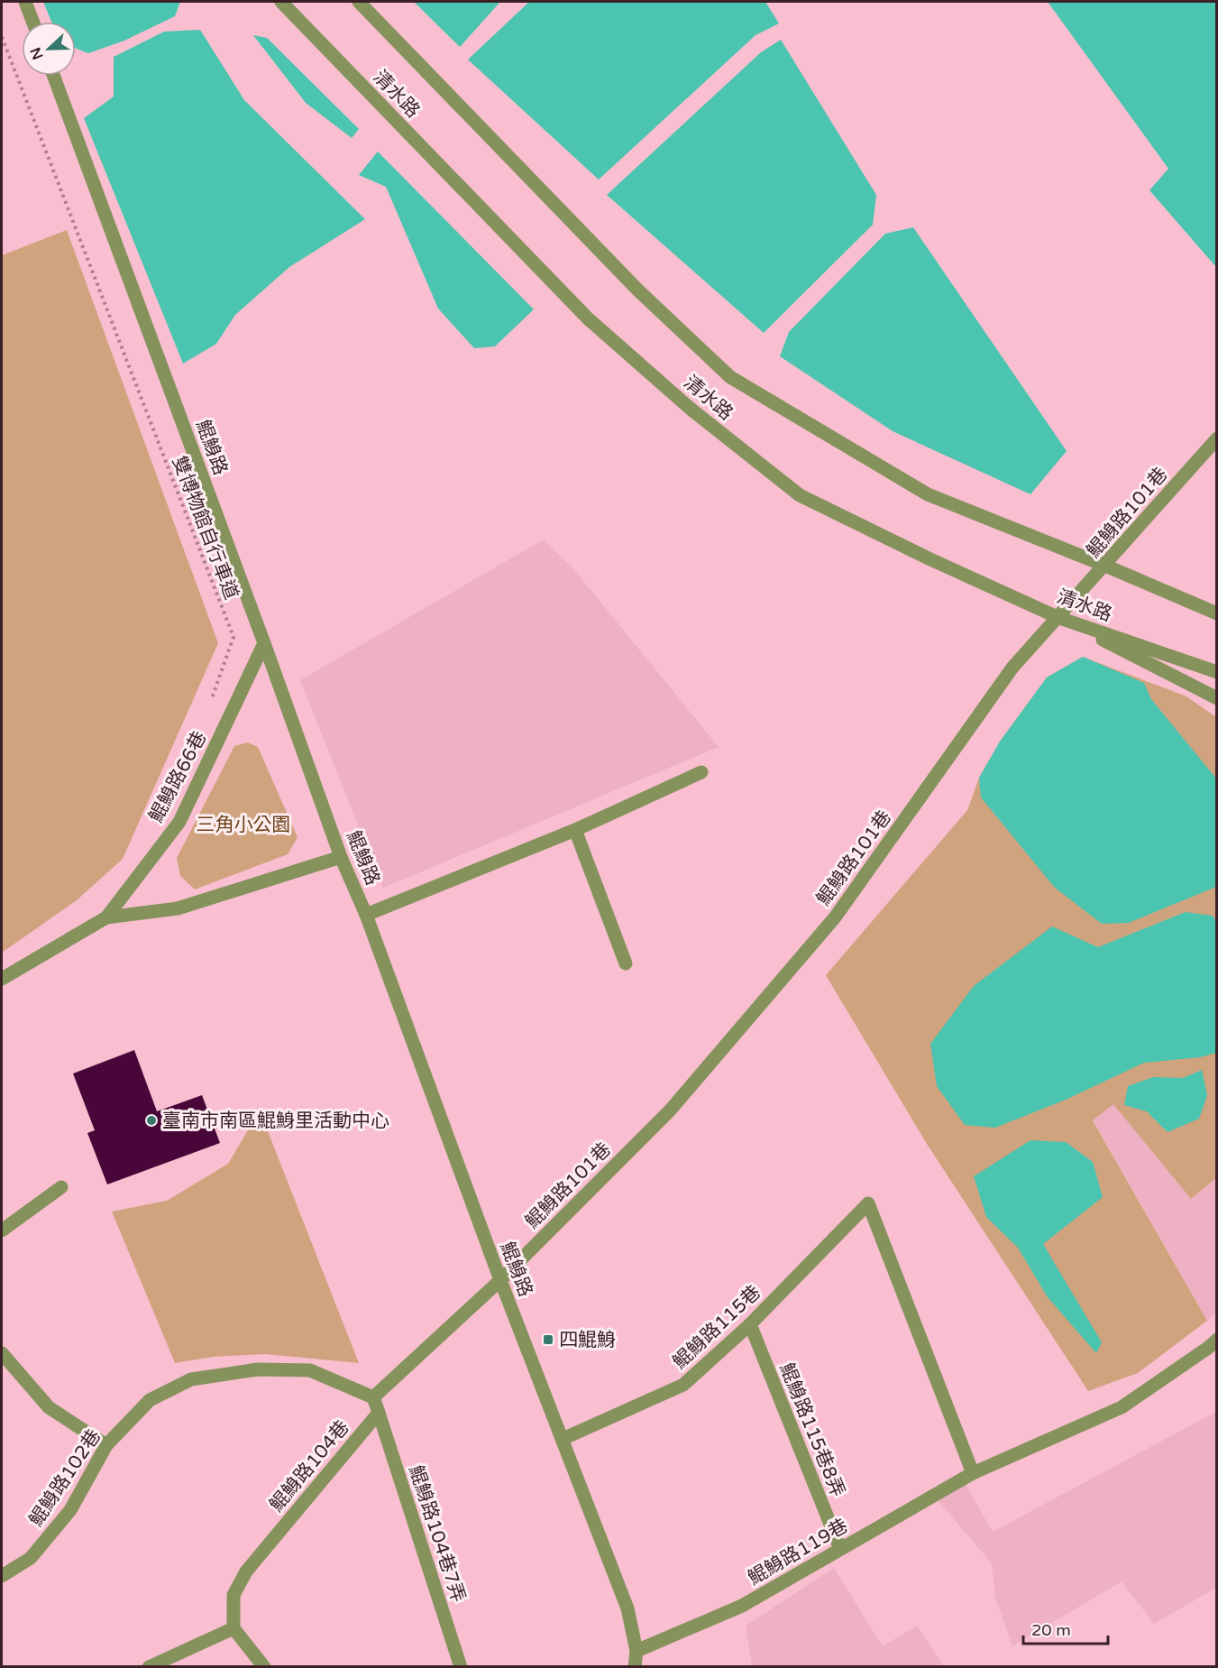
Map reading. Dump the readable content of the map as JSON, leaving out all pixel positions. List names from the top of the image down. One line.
{"streets":{"street":["清水路","鯤鯓路","鯤鯓路101巷","鯤鯓路66巷","鯤鯓路115巷","鯤鯓路115巷8弄","鯤鯓路104巷","鯤鯓路102巷","鯤鯓路104巷7弄","鯤鯓路119巷"],"path":["雙博物館自行車道"]},"crossings":[["清水路","鯤鯓路101巷"],["鯤鯓路","鯤鯓路101巷"],["鯤鯓路","鯤鯓路66巷"],["鯤鯓路","鯤鯓路115巷"],["鯤鯓路","鯤鯓路119巷"],["鯤鯓路115巷","鯤鯓路115巷8弄"],["鯤鯓路115巷","鯤鯓路119巷"],["鯤鯓路115巷8弄","鯤鯓路119巷"],["鯤鯓路104巷","鯤鯓路104巷7弄"]],"parks":["三角小公園"],"places":{"other":["臺南市南區鯤鯓里活動中心"],"transit":["四鯤鯓"]},"scale_bar":"20 m","north":"left"}
